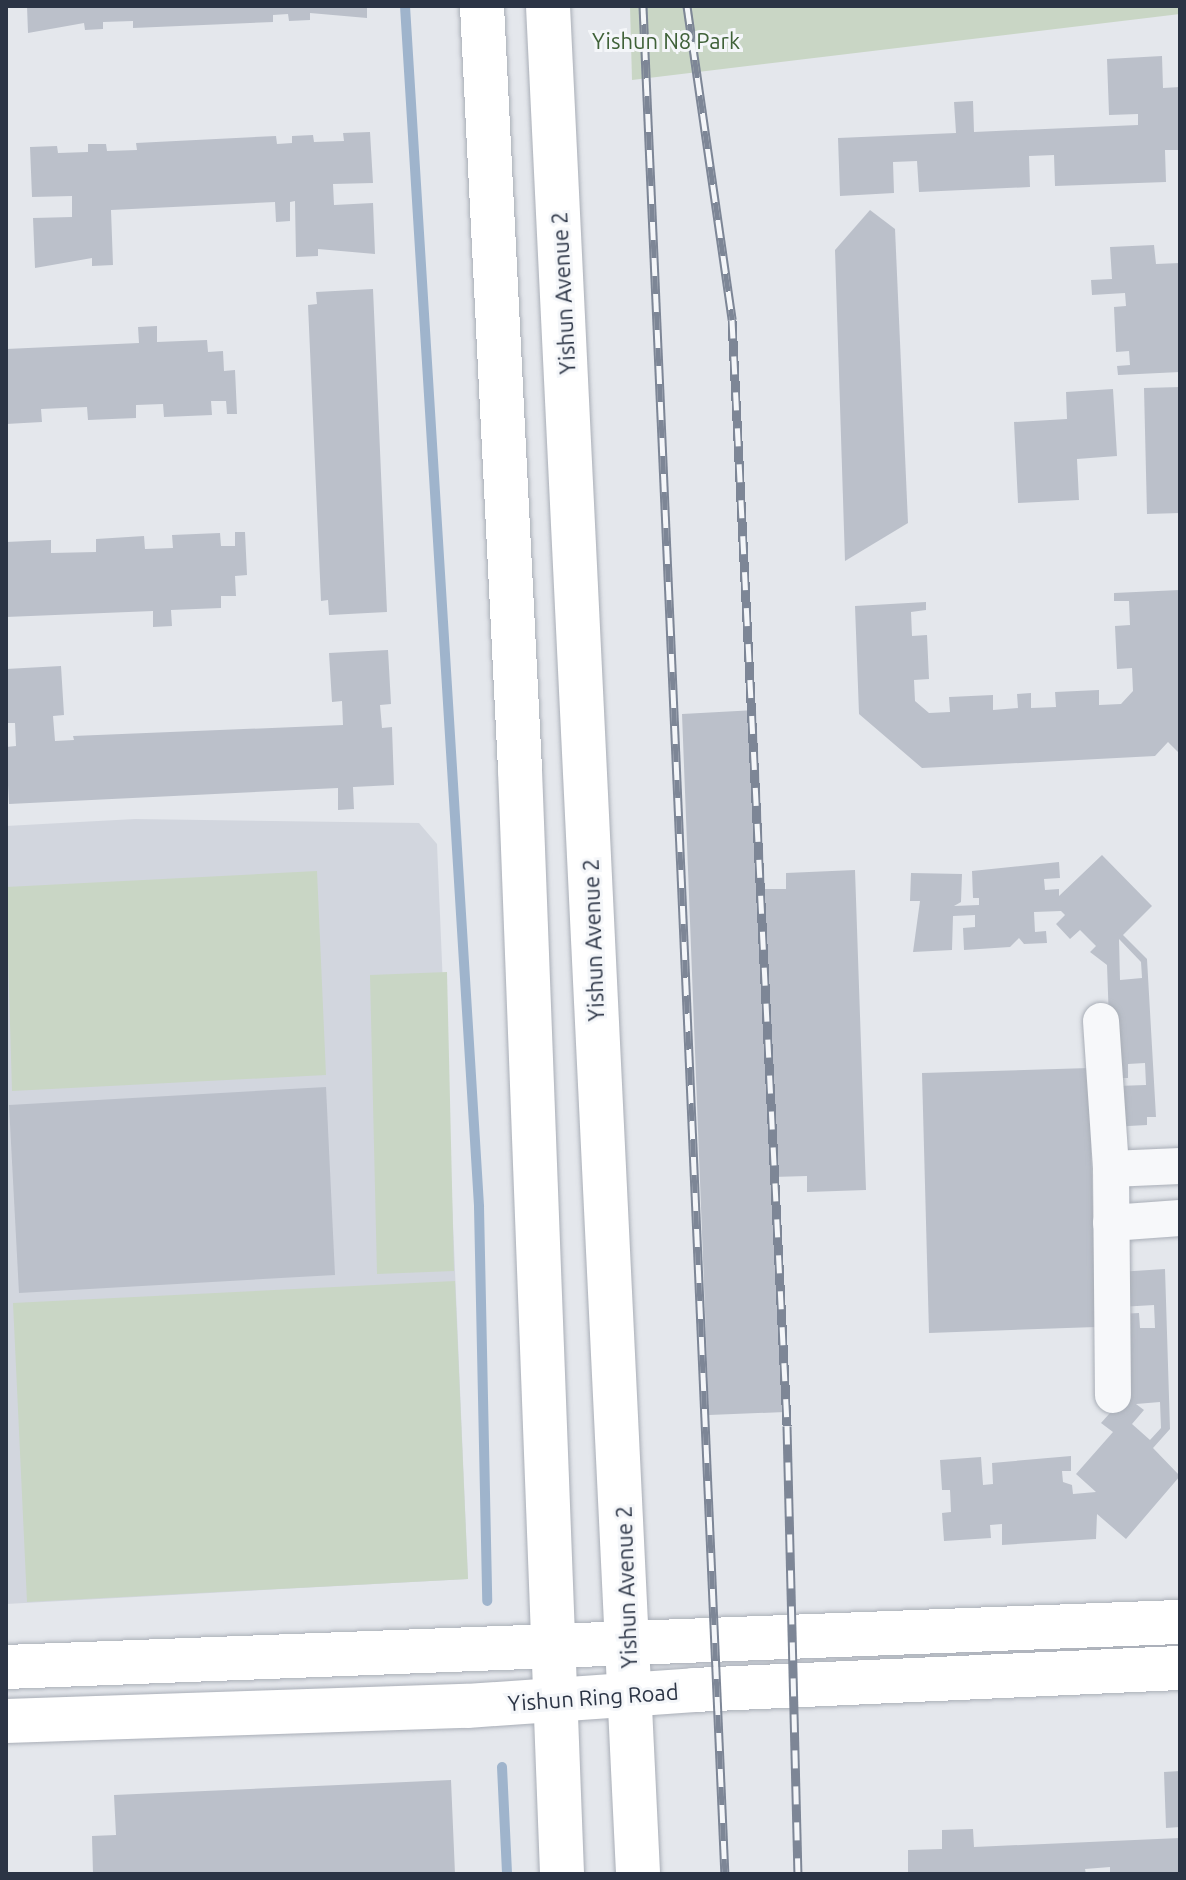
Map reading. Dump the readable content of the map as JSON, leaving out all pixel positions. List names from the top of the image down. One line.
{"streets":{"main road":["Yishun Avenue 2","Yishun Ring Road"]},"crossings":[["Yishun Avenue 2","Yishun Ring Road"]],"parks":["Yishun N8 Park"]}
